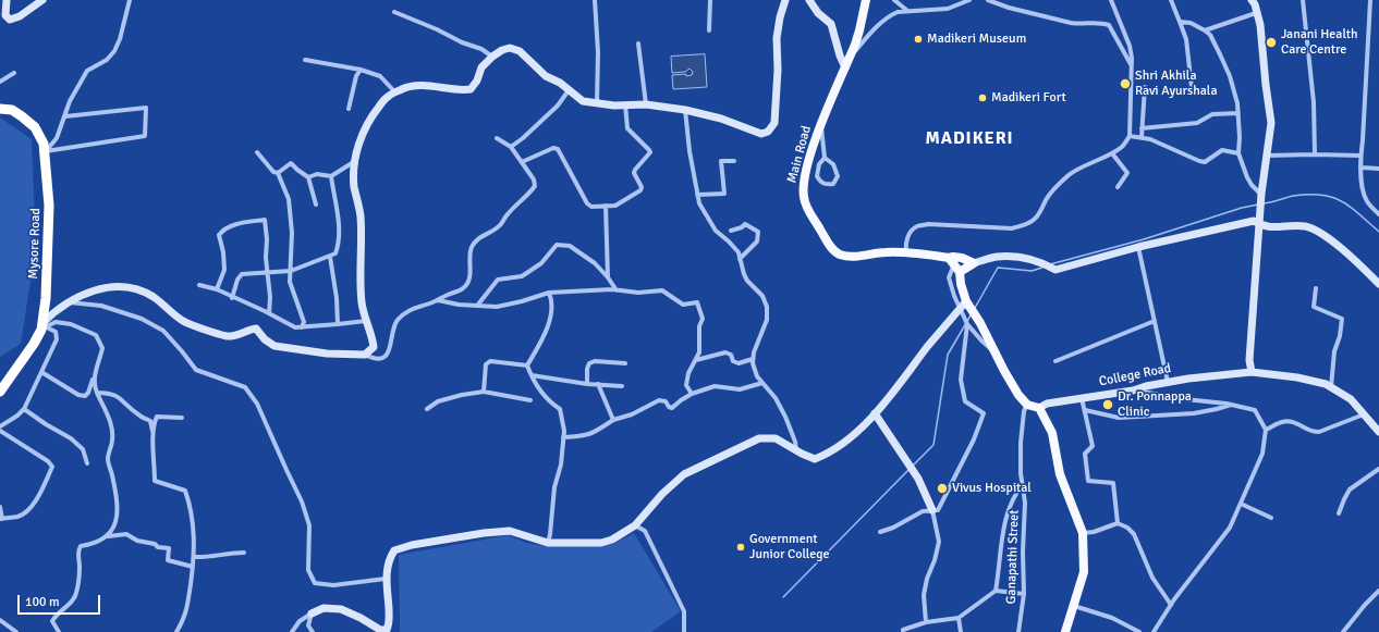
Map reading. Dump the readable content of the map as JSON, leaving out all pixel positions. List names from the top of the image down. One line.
{"streets":{"highway":["Mysore Road"],"main road":["Main Road"],"street":["College Road","Ganapathi Street"]},"districts":["MADIKERI"],"places":["Madikeri Museum","Janani Health Care Centre","Shri Akhila Ravi Ayurshala","Madikeri Fort","Dr. Ponnappa Clinic","Vivus Hospital","Government Junior College"],"scale_bar":"100 m"}
